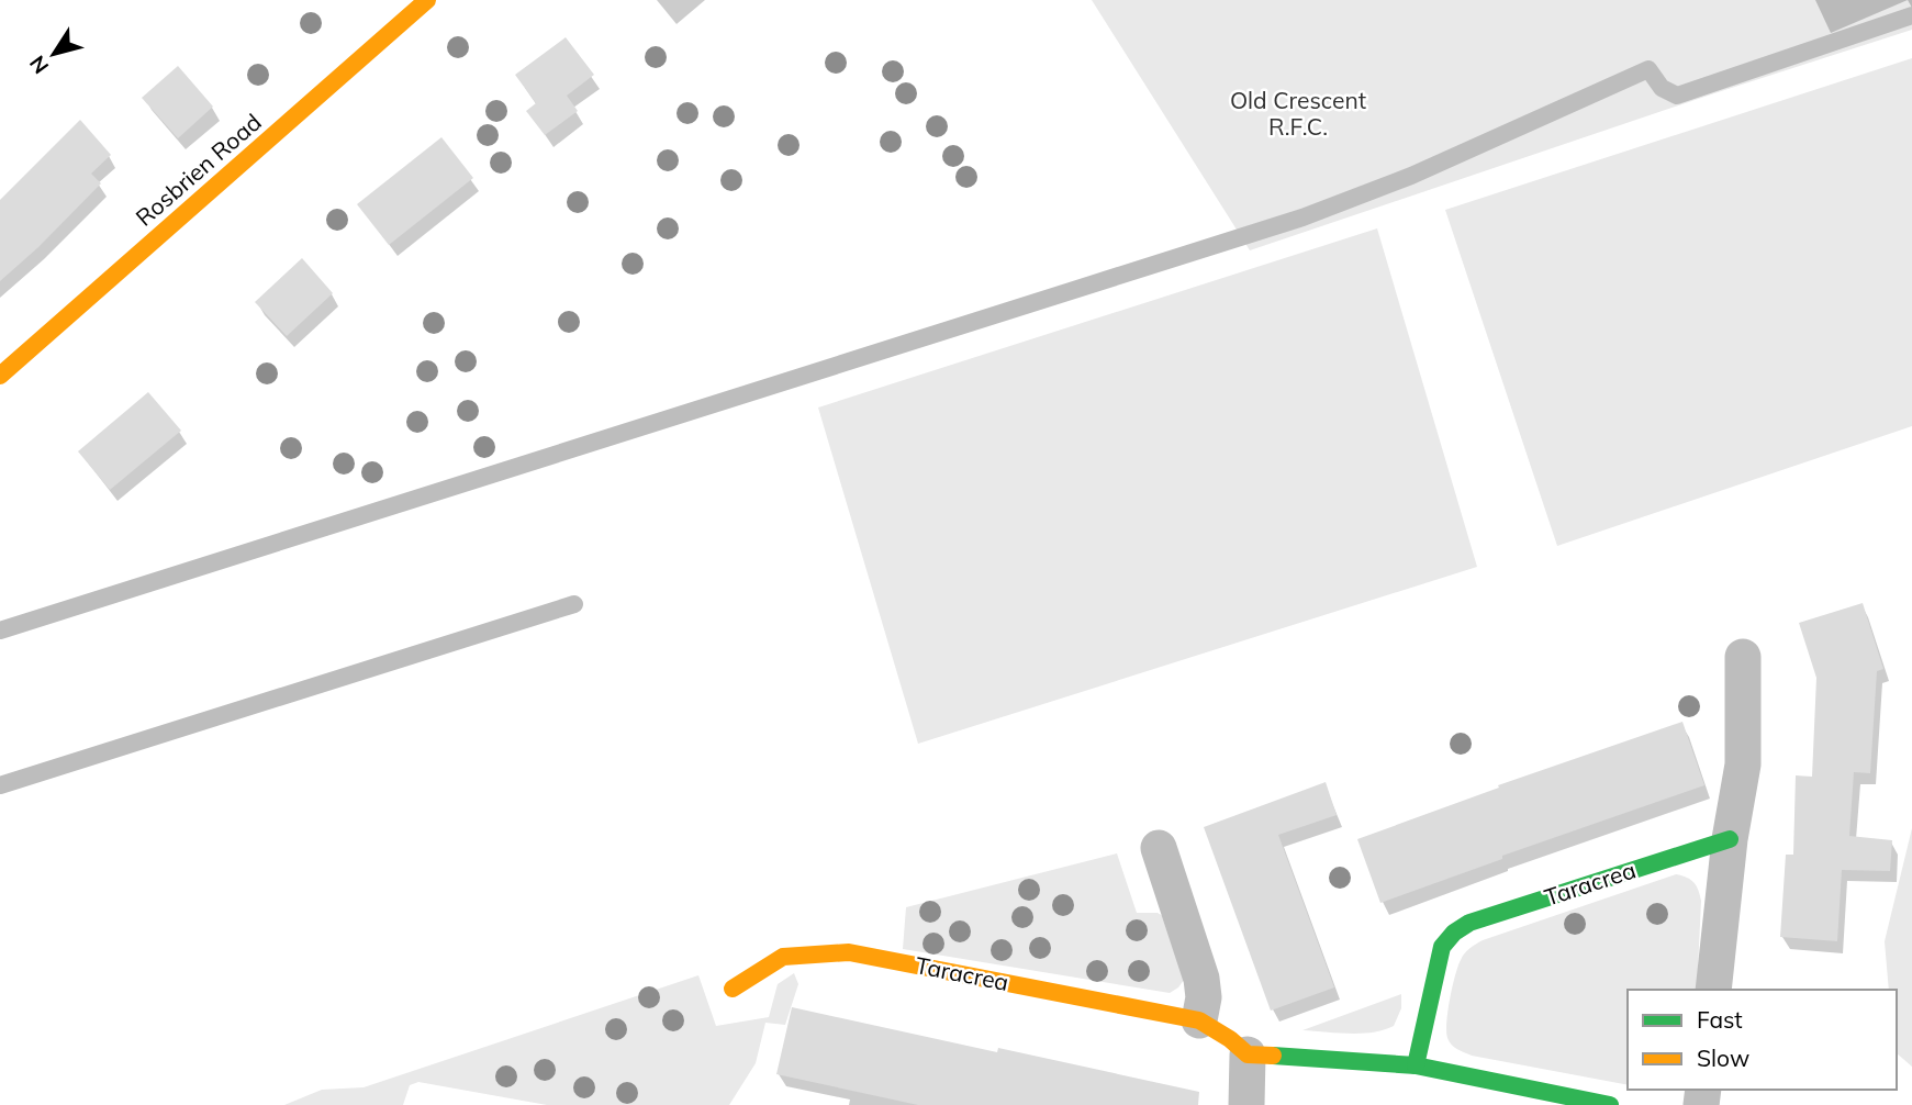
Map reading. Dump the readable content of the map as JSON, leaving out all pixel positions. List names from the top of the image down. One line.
{"streets":{"street":["Rosbrien Road","Taracrea"]},"parks":["Old Crescent R.F.C."],"legend":["Fast","Slow"],"north":"bottom left"}
